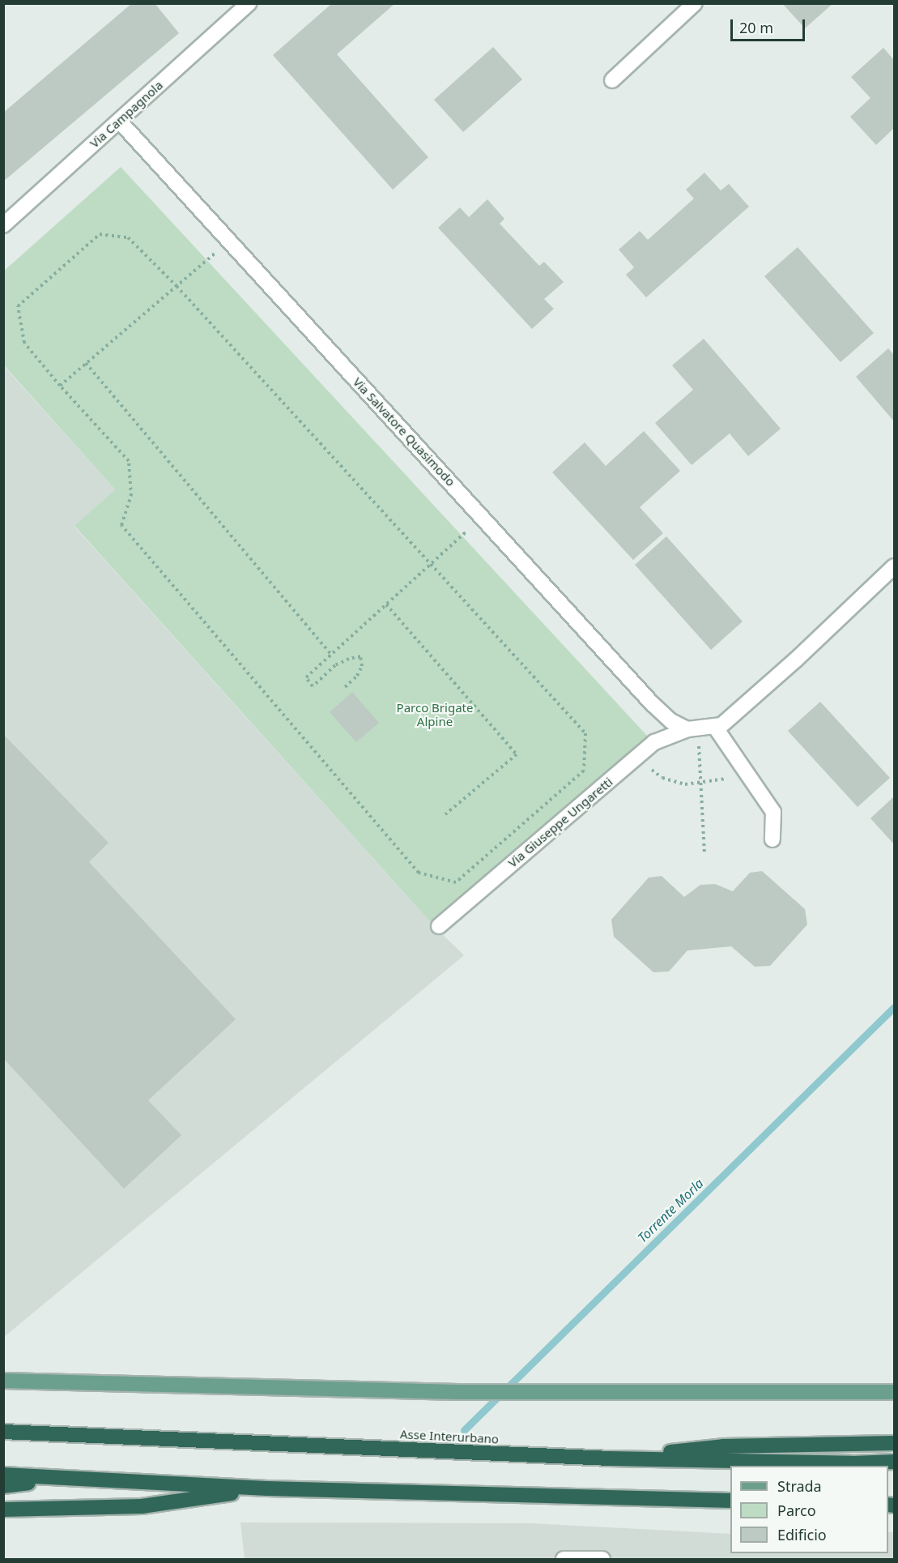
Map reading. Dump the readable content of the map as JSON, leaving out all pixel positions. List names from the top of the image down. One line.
{"streets":{"highway":["Asse Interurbano"],"street":["Via Campagnola","Via Salvatore Quasimodo","Via Giuseppe Ungaretti"]},"crossings":[["Via Campagnola","Via Salvatore Quasimodo"],["Via Salvatore Quasimodo","Via Giuseppe Ungaretti"]],"water":["Torrente Morla"],"parks":["Parco Brigate Alpine"],"legend":["Strada","Parco","Edificio"],"scale_bar":"20 m"}
